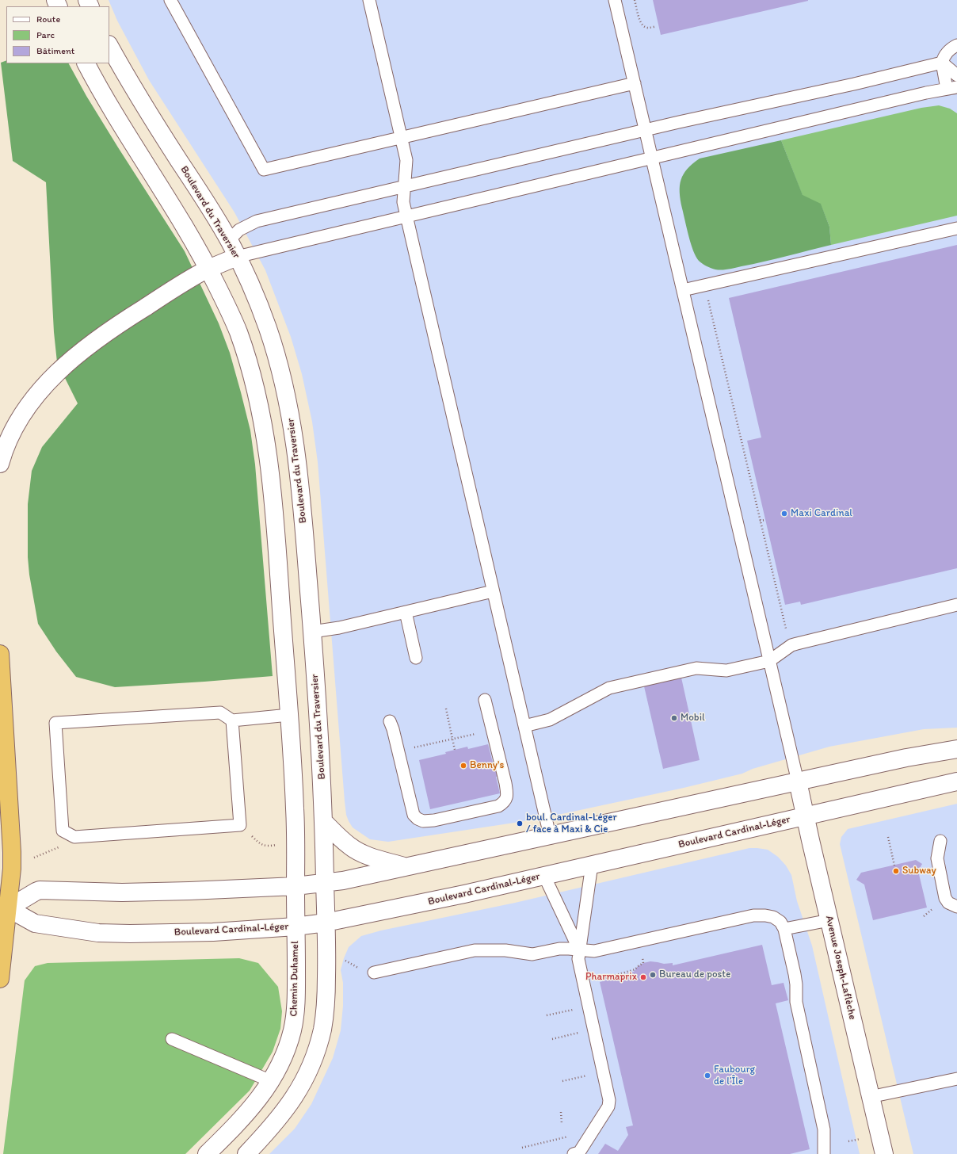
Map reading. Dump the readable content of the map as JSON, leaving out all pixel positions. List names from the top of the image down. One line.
{"streets":{"street":["Boulevard du Traversier","Boulevard Cardinal-Léger","Avenue Joseph-Laflèche","Chemin Duhamel"]},"crossings":[["Boulevard du Traversier","Boulevard Cardinal-Léger"],["Boulevard Cardinal-Léger","Avenue Joseph-Laflèche"],["Boulevard Cardinal-Léger","Chemin Duhamel"]],"places":["Maxi Cardinal","Mobil","Benny's","boul. Cardinal-Léger / face à Maxi & Cie","Subway","Bureau de poste","Pharmaprix","Faubourg de l’Île"],"legend":["Route","Parc","Bâtiment"]}
